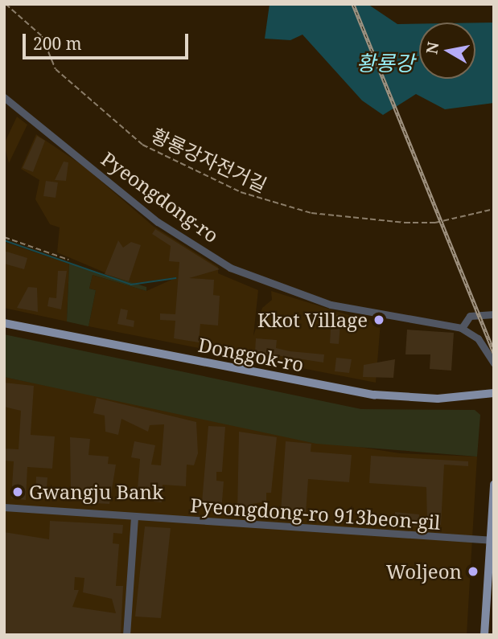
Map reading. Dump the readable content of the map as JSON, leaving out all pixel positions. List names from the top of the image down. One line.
{"streets":{"main road":["Donggok-ro"],"street":["Pyeongdong-ro","Pyeongdong-ro 913beon-gil"],"path":["황룡강자전거길"]},"water":["황룡강"],"places":["Kkot Village","Gwangju Bank","Woljeon"],"scale_bar":"200 m","north":"left"}
